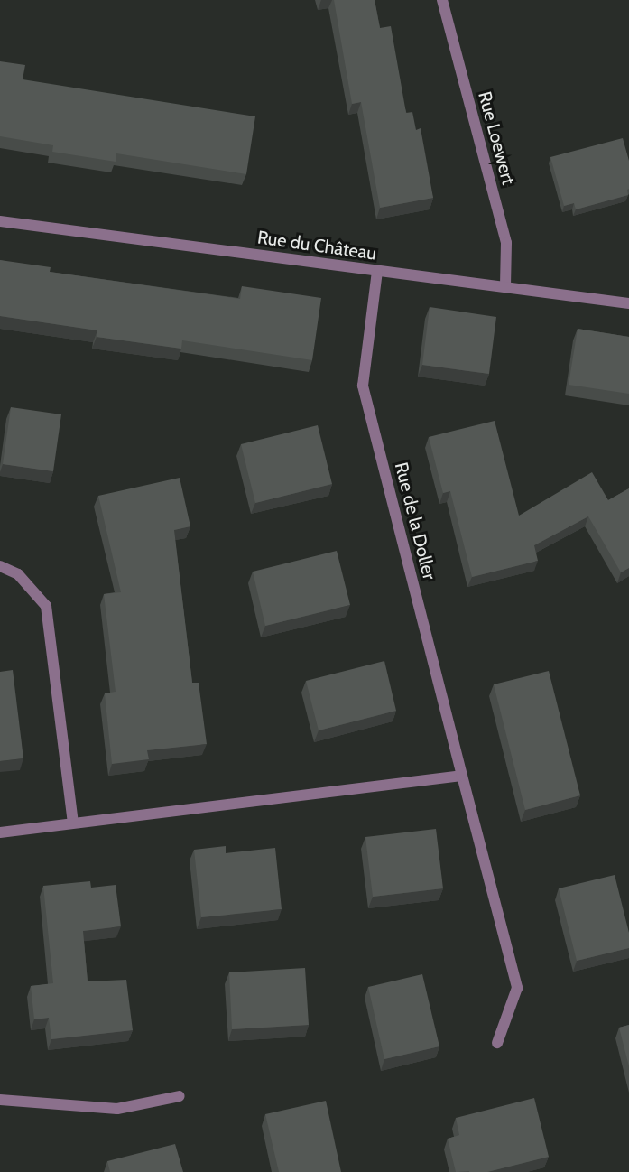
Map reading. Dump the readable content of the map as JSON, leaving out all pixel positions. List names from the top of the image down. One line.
{"streets":{"street":["Rue Loewert","Rue du Château","Rue de la Doller"]},"crossings":[["Rue Loewert","Rue du Château"],["Rue du Château","Rue de la Doller"]]}
